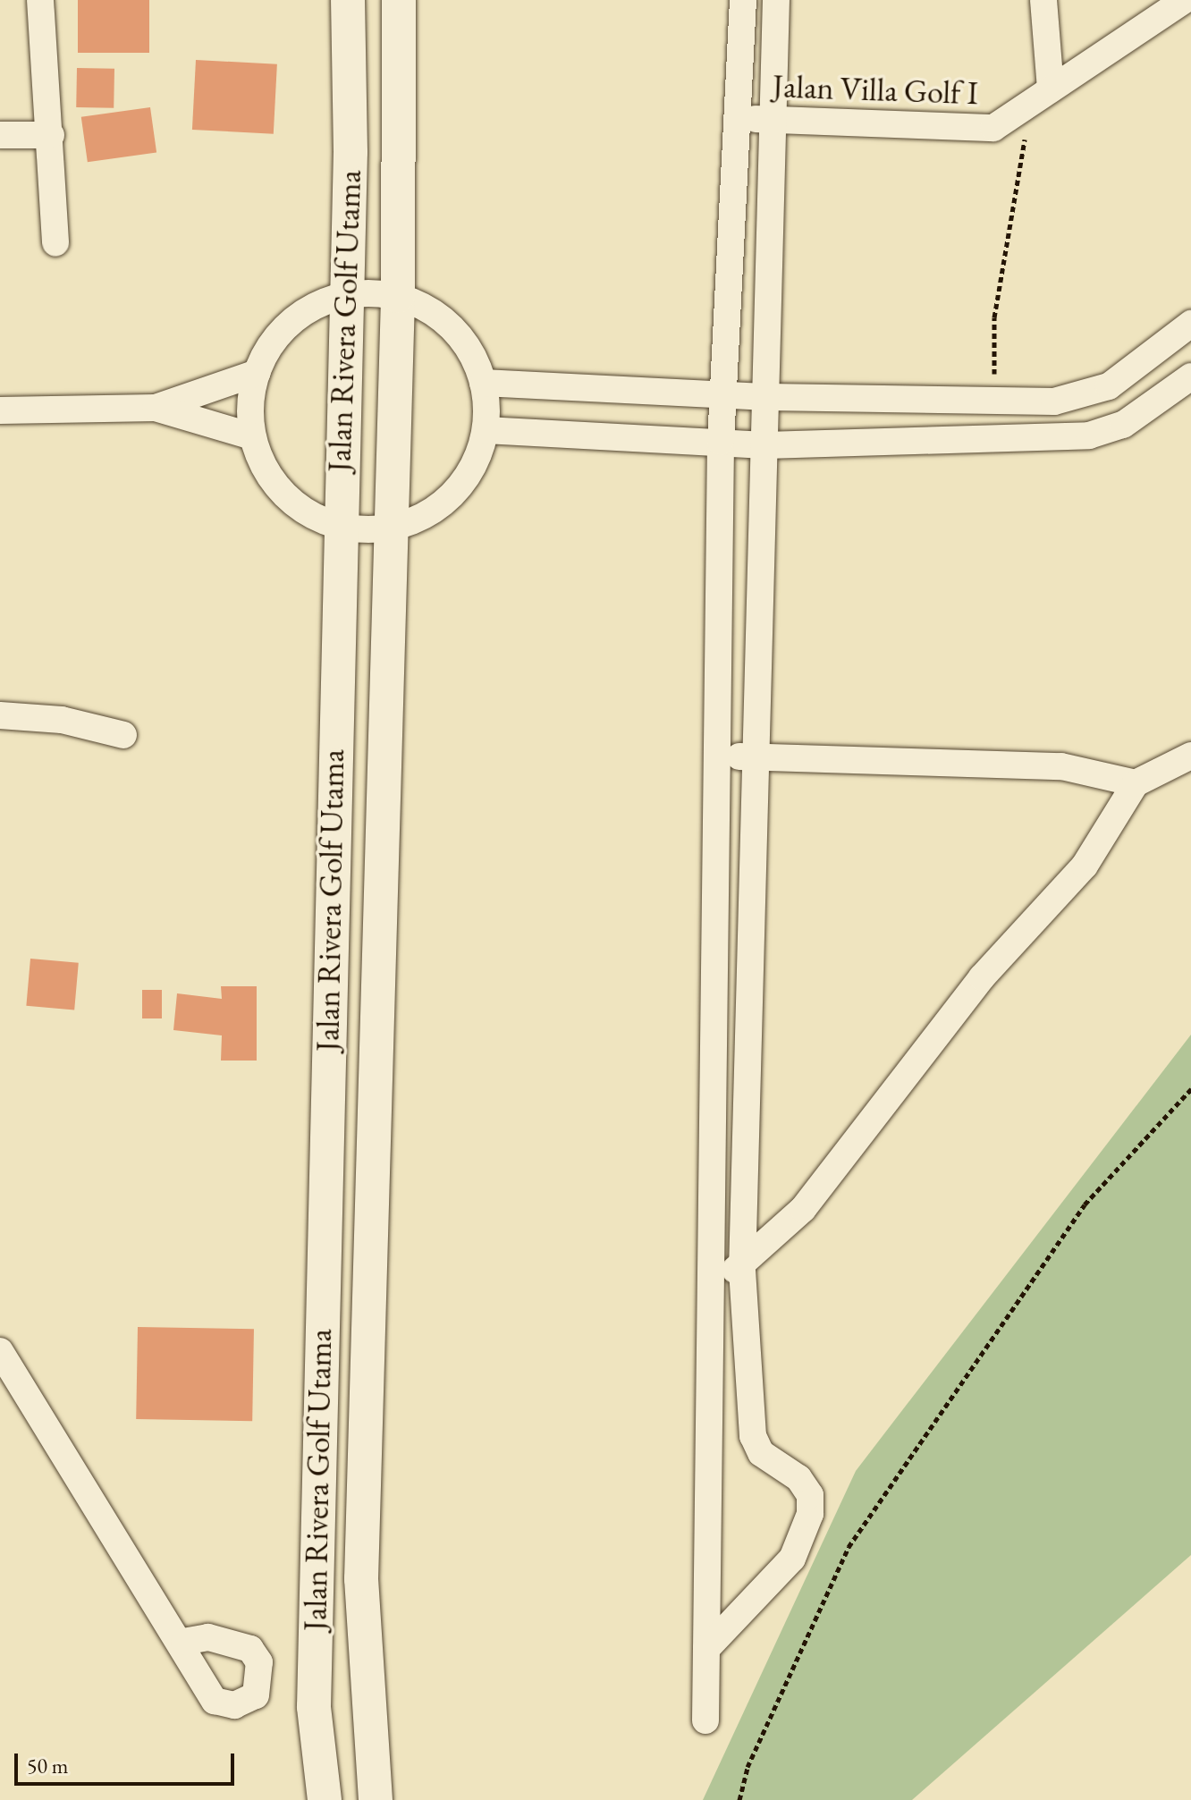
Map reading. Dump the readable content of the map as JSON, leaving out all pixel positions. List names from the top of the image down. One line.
{"streets":{"street":["Jalan Villa Golf I","Jalan Rivera Golf Utama"]},"scale_bar":"50 m"}
